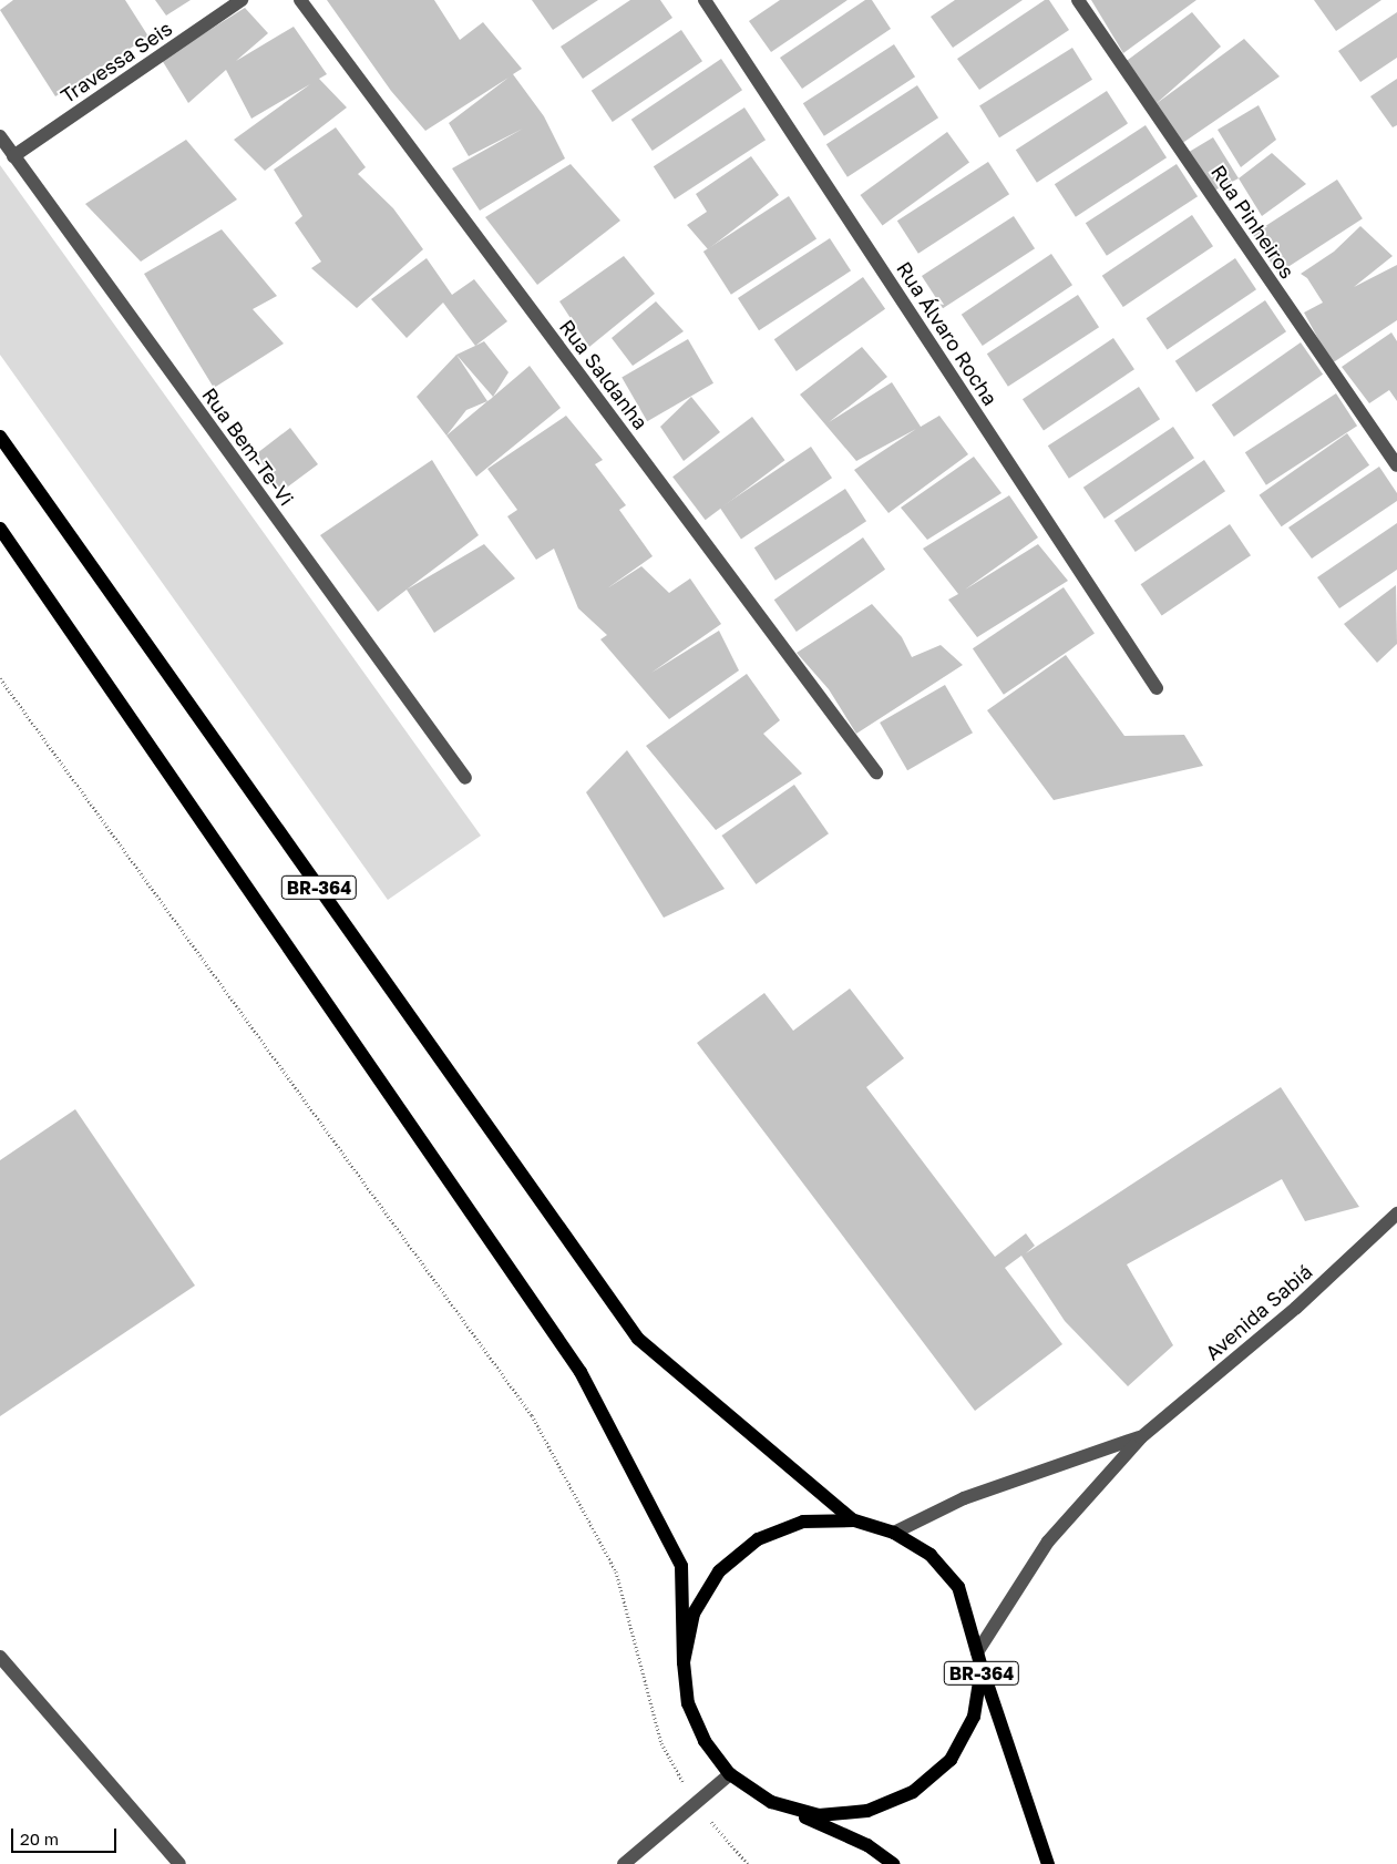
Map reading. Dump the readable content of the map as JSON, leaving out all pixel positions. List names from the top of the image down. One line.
{"streets":{"main road":["BR-364"],"street":["Travessa Seis","Rua Pinheiros","Rua Álvaro Rocha","Rua Saldanha","Rua Bem-Te-Vi","Avenida Sabiá"]},"crossings":[["Travessa Seis","Rua Bem-Te-Vi"],["BR-364","Avenida Sabiá"]],"scale_bar":"20 m"}
